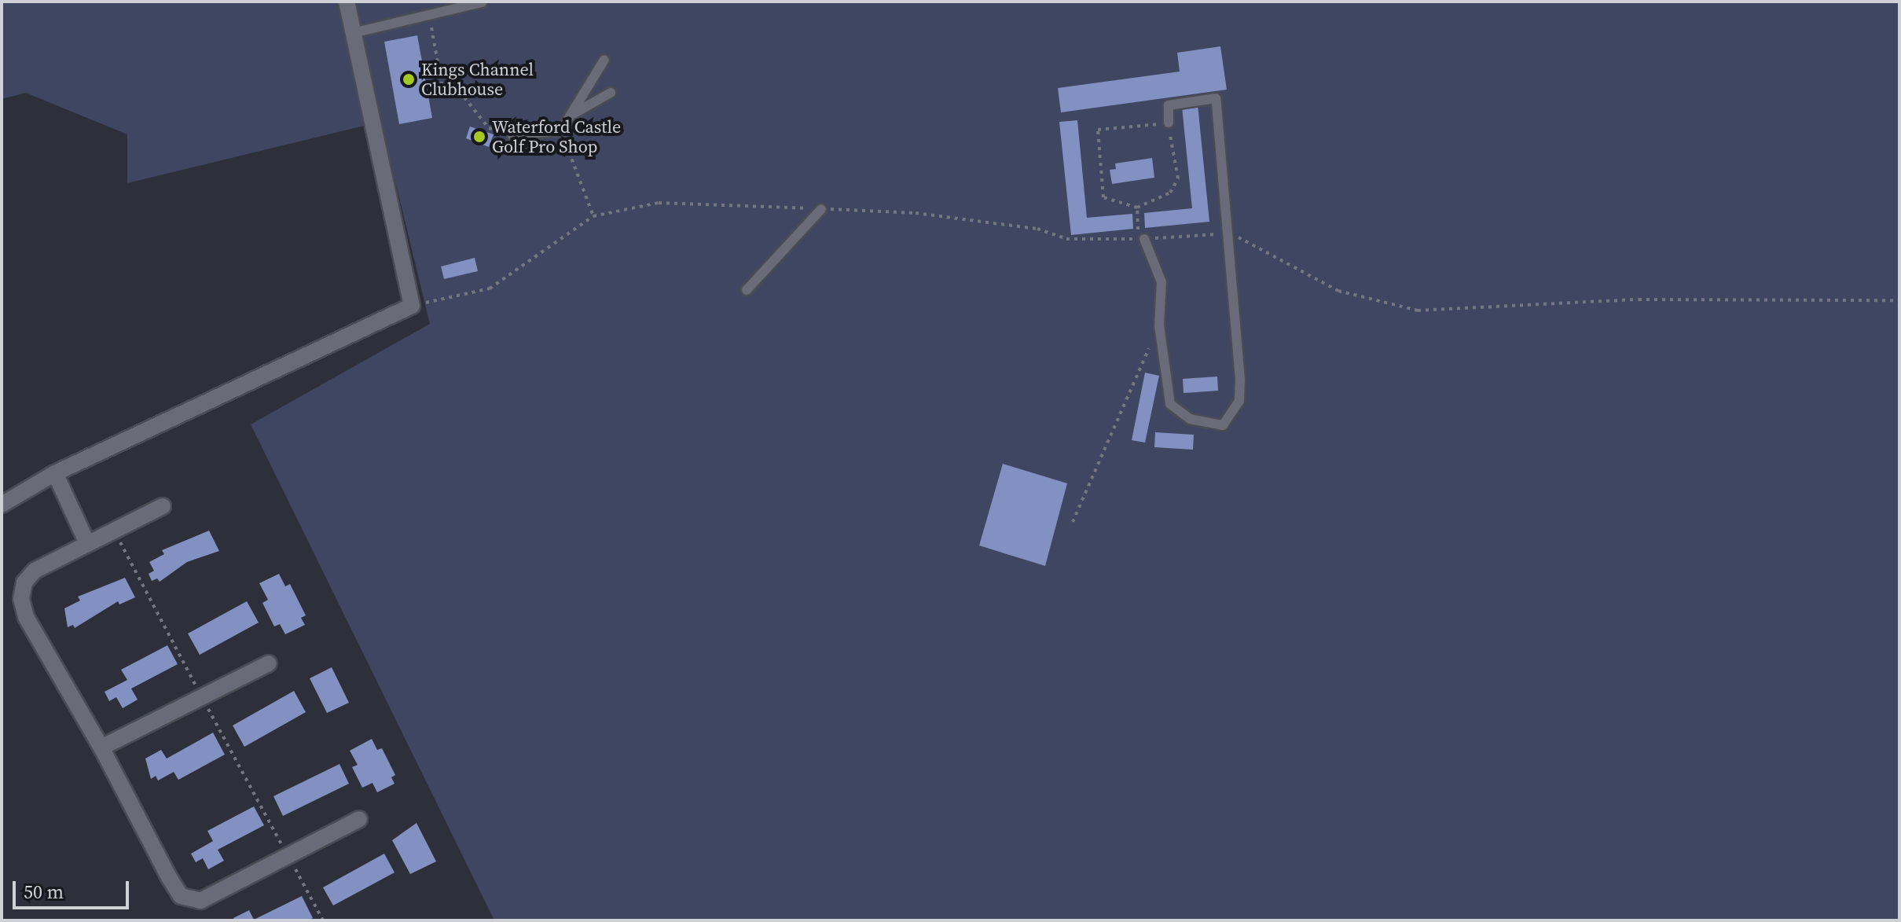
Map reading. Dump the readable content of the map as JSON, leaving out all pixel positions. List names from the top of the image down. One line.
{"places":["Kings Channel Clubhouse","Waterford Castle Golf Pro Shop"],"scale_bar":"50 m"}
